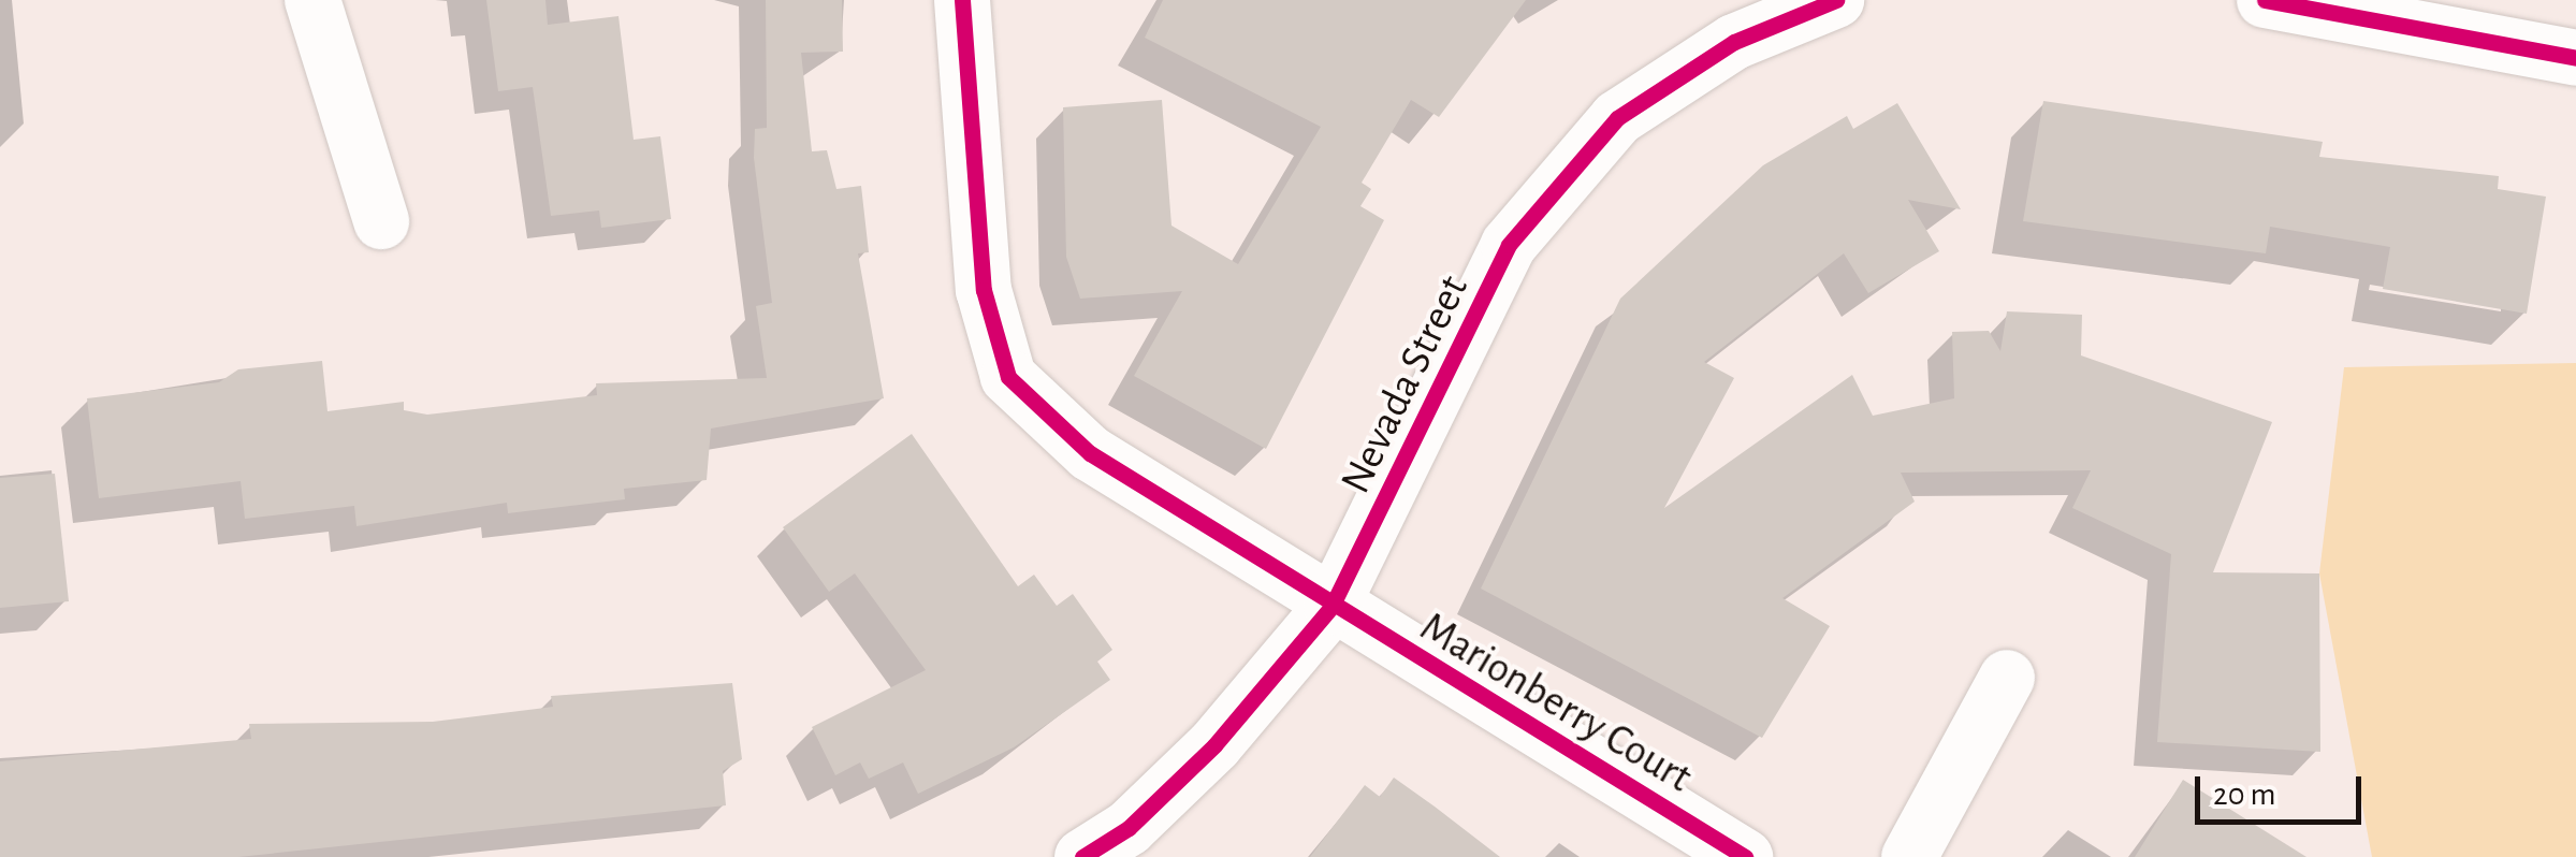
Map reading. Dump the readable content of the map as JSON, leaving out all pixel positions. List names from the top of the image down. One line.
{"streets":{"street":["Nevada Street","Marionberry Court"]},"crossings":[["Nevada Street","Marionberry Court"]],"scale_bar":"20 m"}
